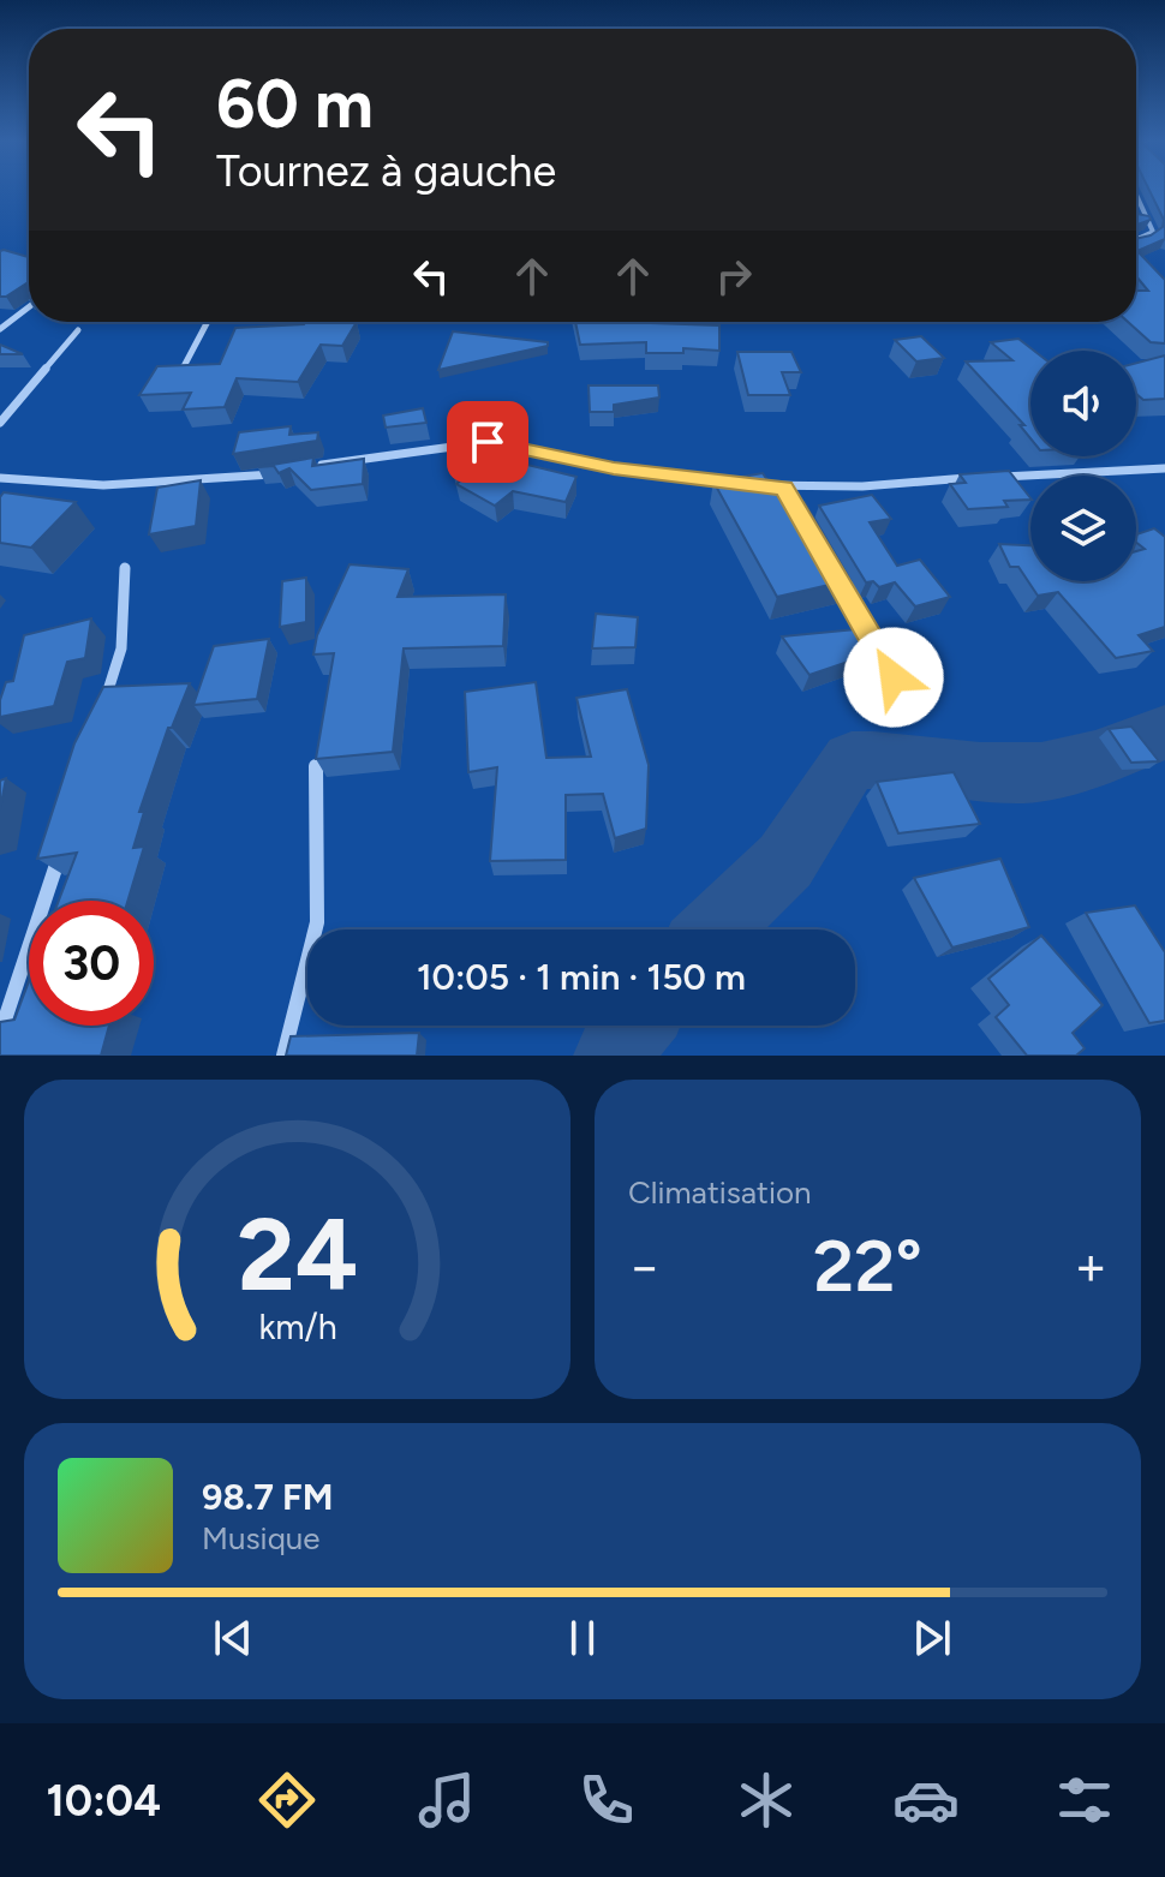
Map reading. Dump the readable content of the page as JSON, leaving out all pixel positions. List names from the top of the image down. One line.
{"page":{"turn":["60 m","Tournez à gauche"],"limit":"30","trip":"10:05 · 1 min · 150 m","tile":"Climatisation","heat":["−","22°","+"],"song":["98.7 FM","Musique"],"tabs":"10:04","gauge":["24","km/h"]}}
